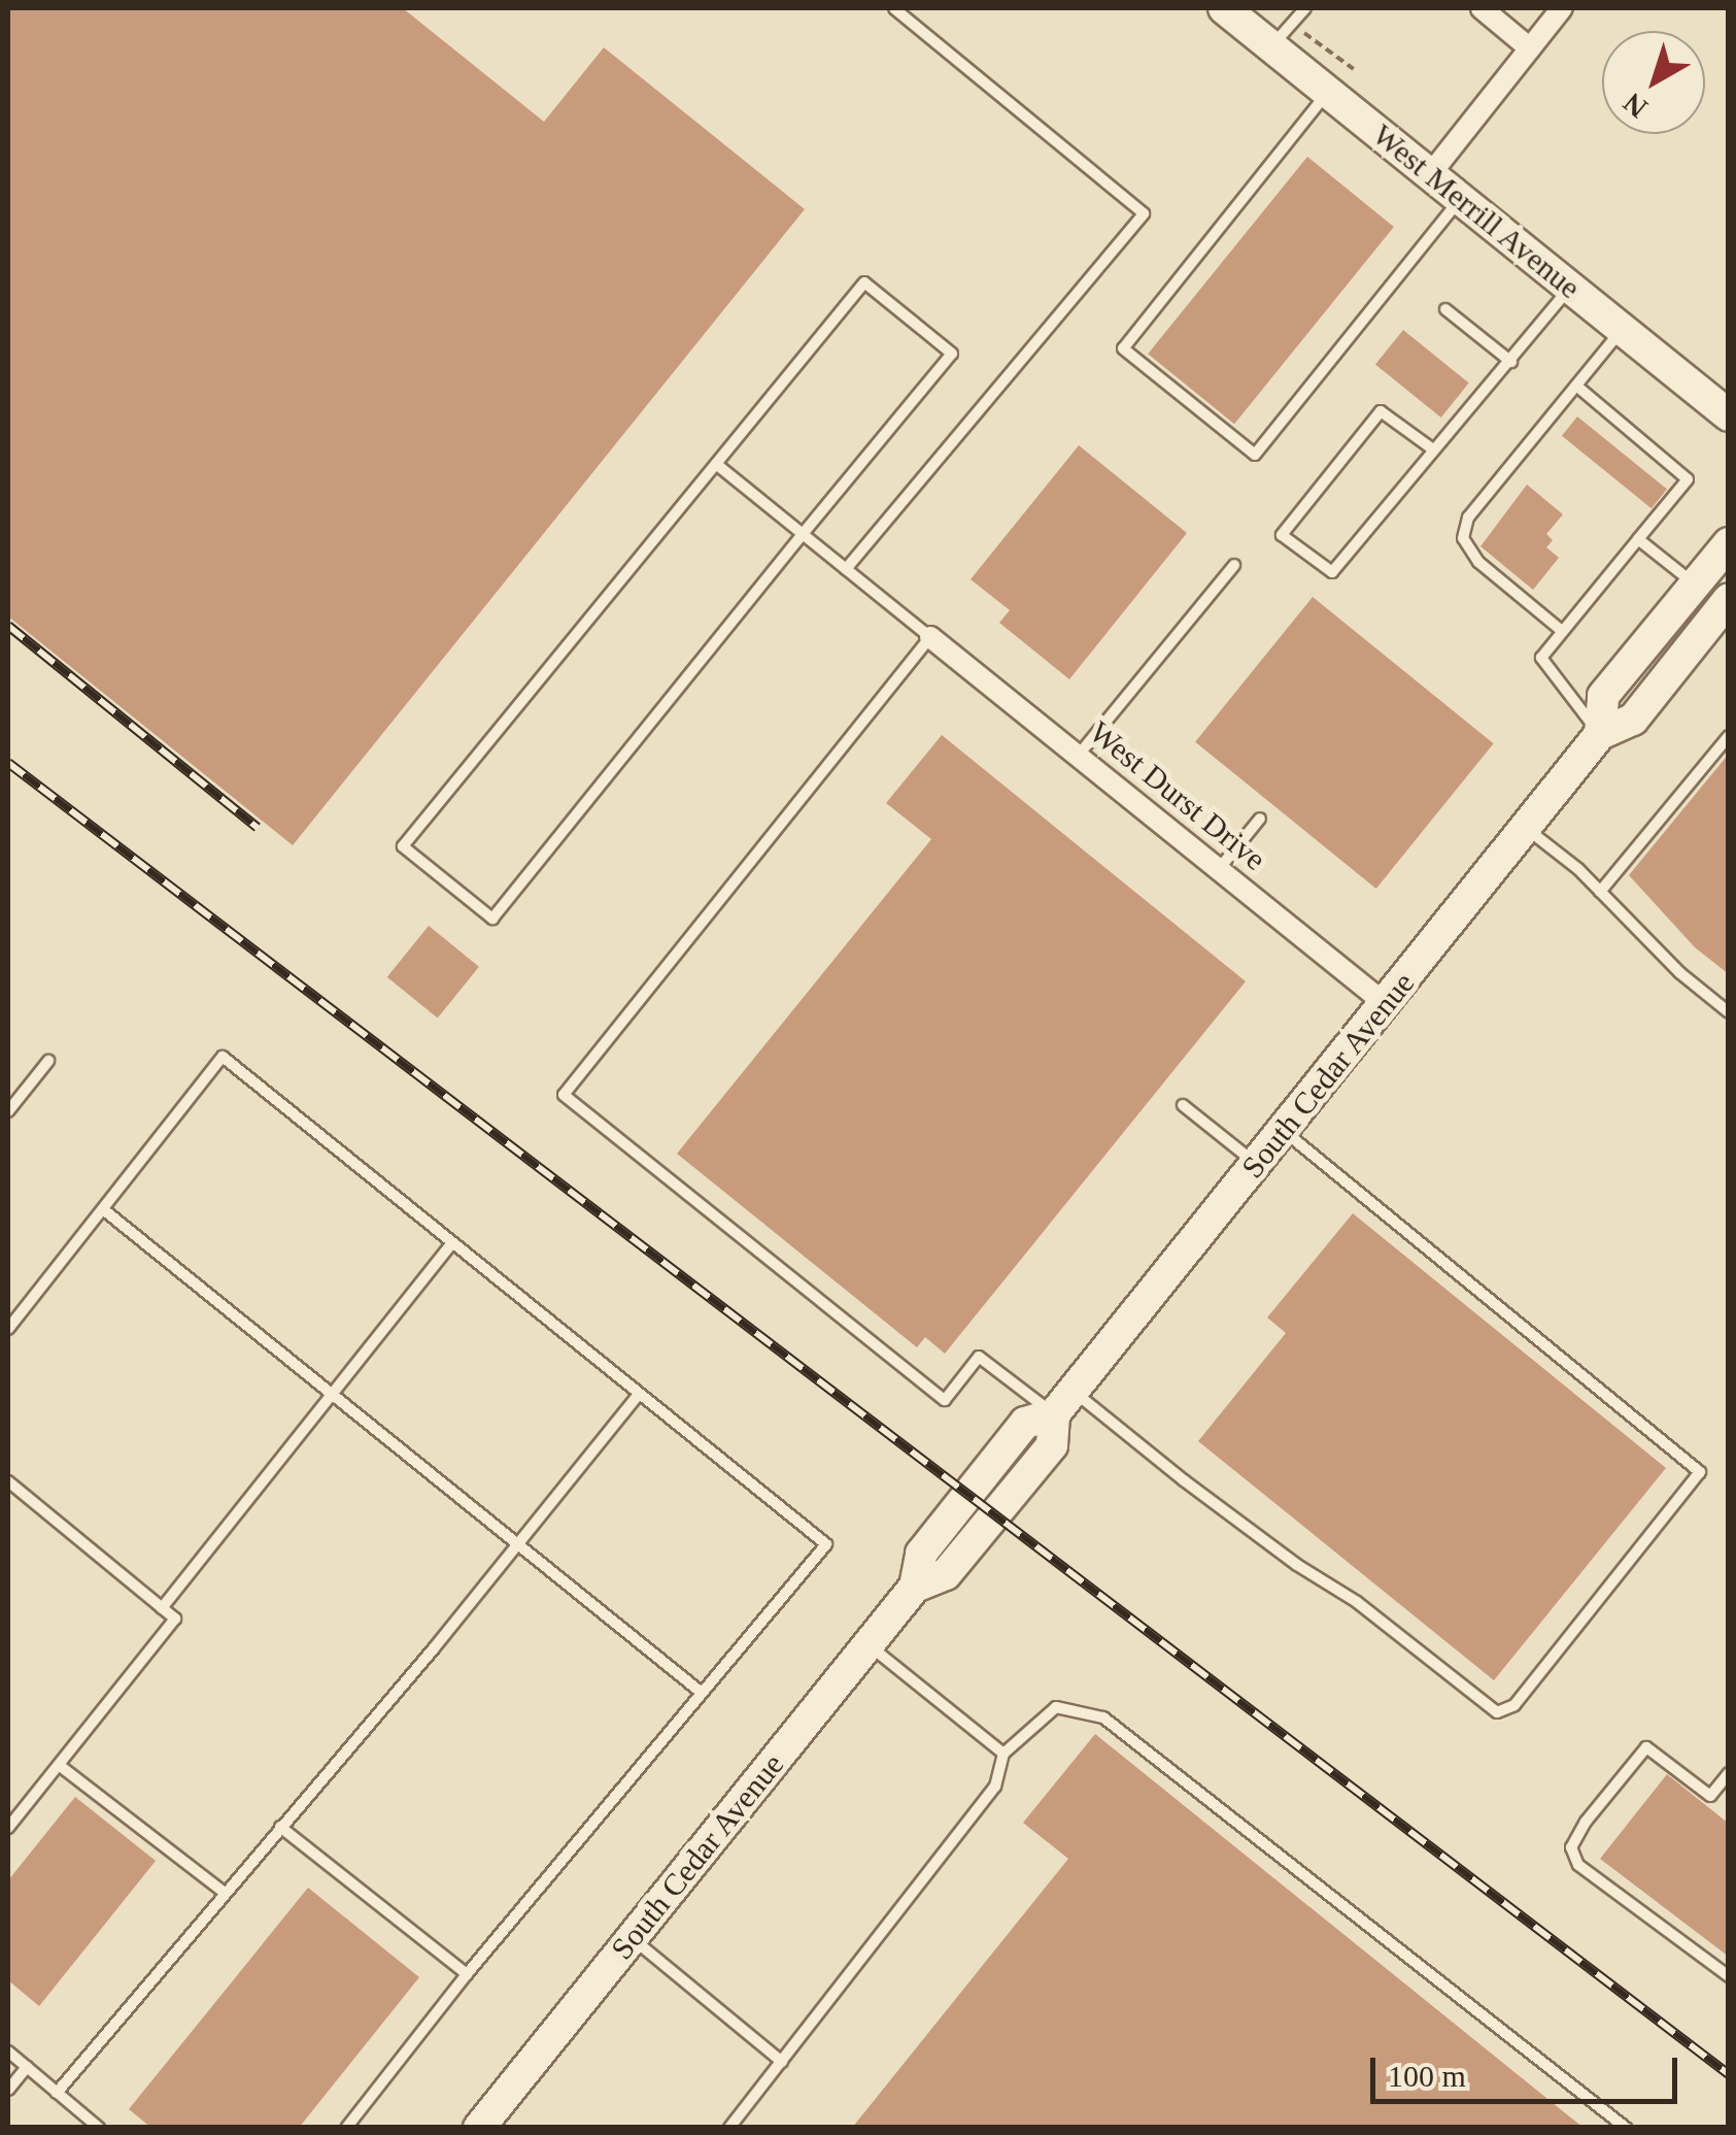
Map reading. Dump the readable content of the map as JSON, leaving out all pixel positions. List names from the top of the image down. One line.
{"streets":{"main road":["West Merrill Avenue","South Cedar Avenue"],"street":["West Durst Drive"]},"crossings":[["West Durst Drive","South Cedar Avenue"]],"scale_bar":"100 m","north":"bottom left"}
